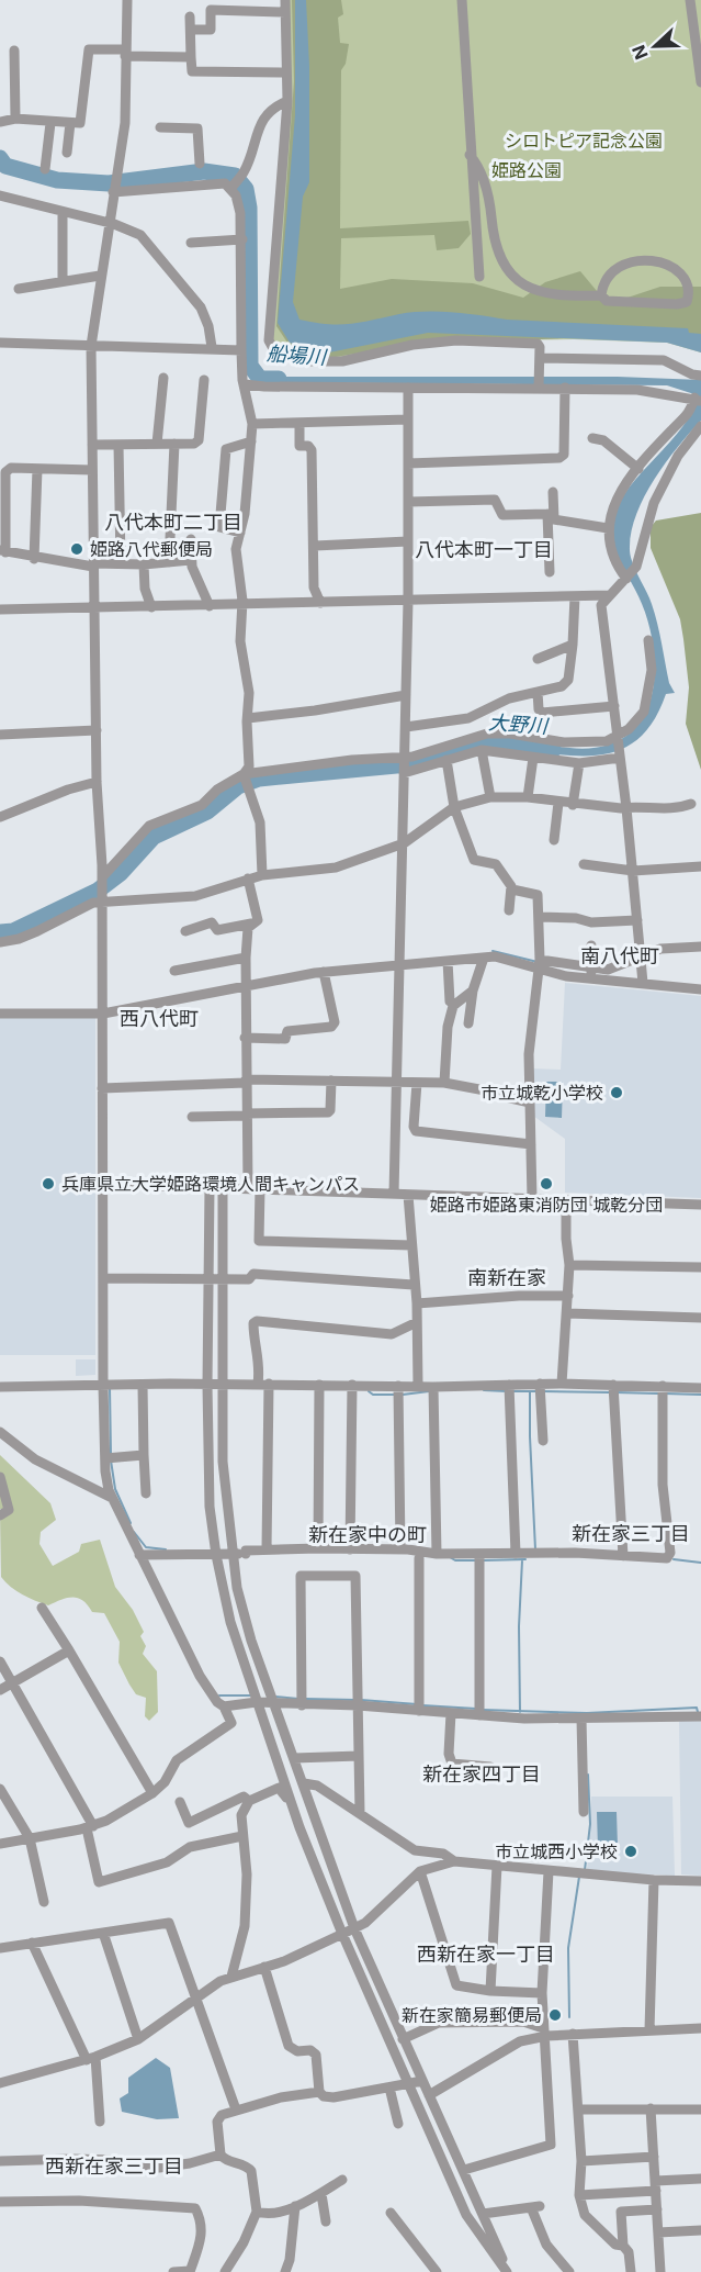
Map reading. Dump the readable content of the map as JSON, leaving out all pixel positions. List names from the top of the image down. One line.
{"districts":["八代本町二丁目","八代本町一丁目","南八代町","西八代町","南新在家","新在家三丁目","新在家中の町","新在家四丁目","西新在家一丁目","西新在家三丁目"],"water":["船場川","大野川"],"parks":["シロトピア記念公園","姫路公園"],"places":["姫路八代郵便局","市立城乾小学校","兵庫県立大学姫路環境人間キャンパス","姫路市姫路東消防団 城乾分団","市立城西小学校","新在家簡易郵便局"],"north":"left"}
